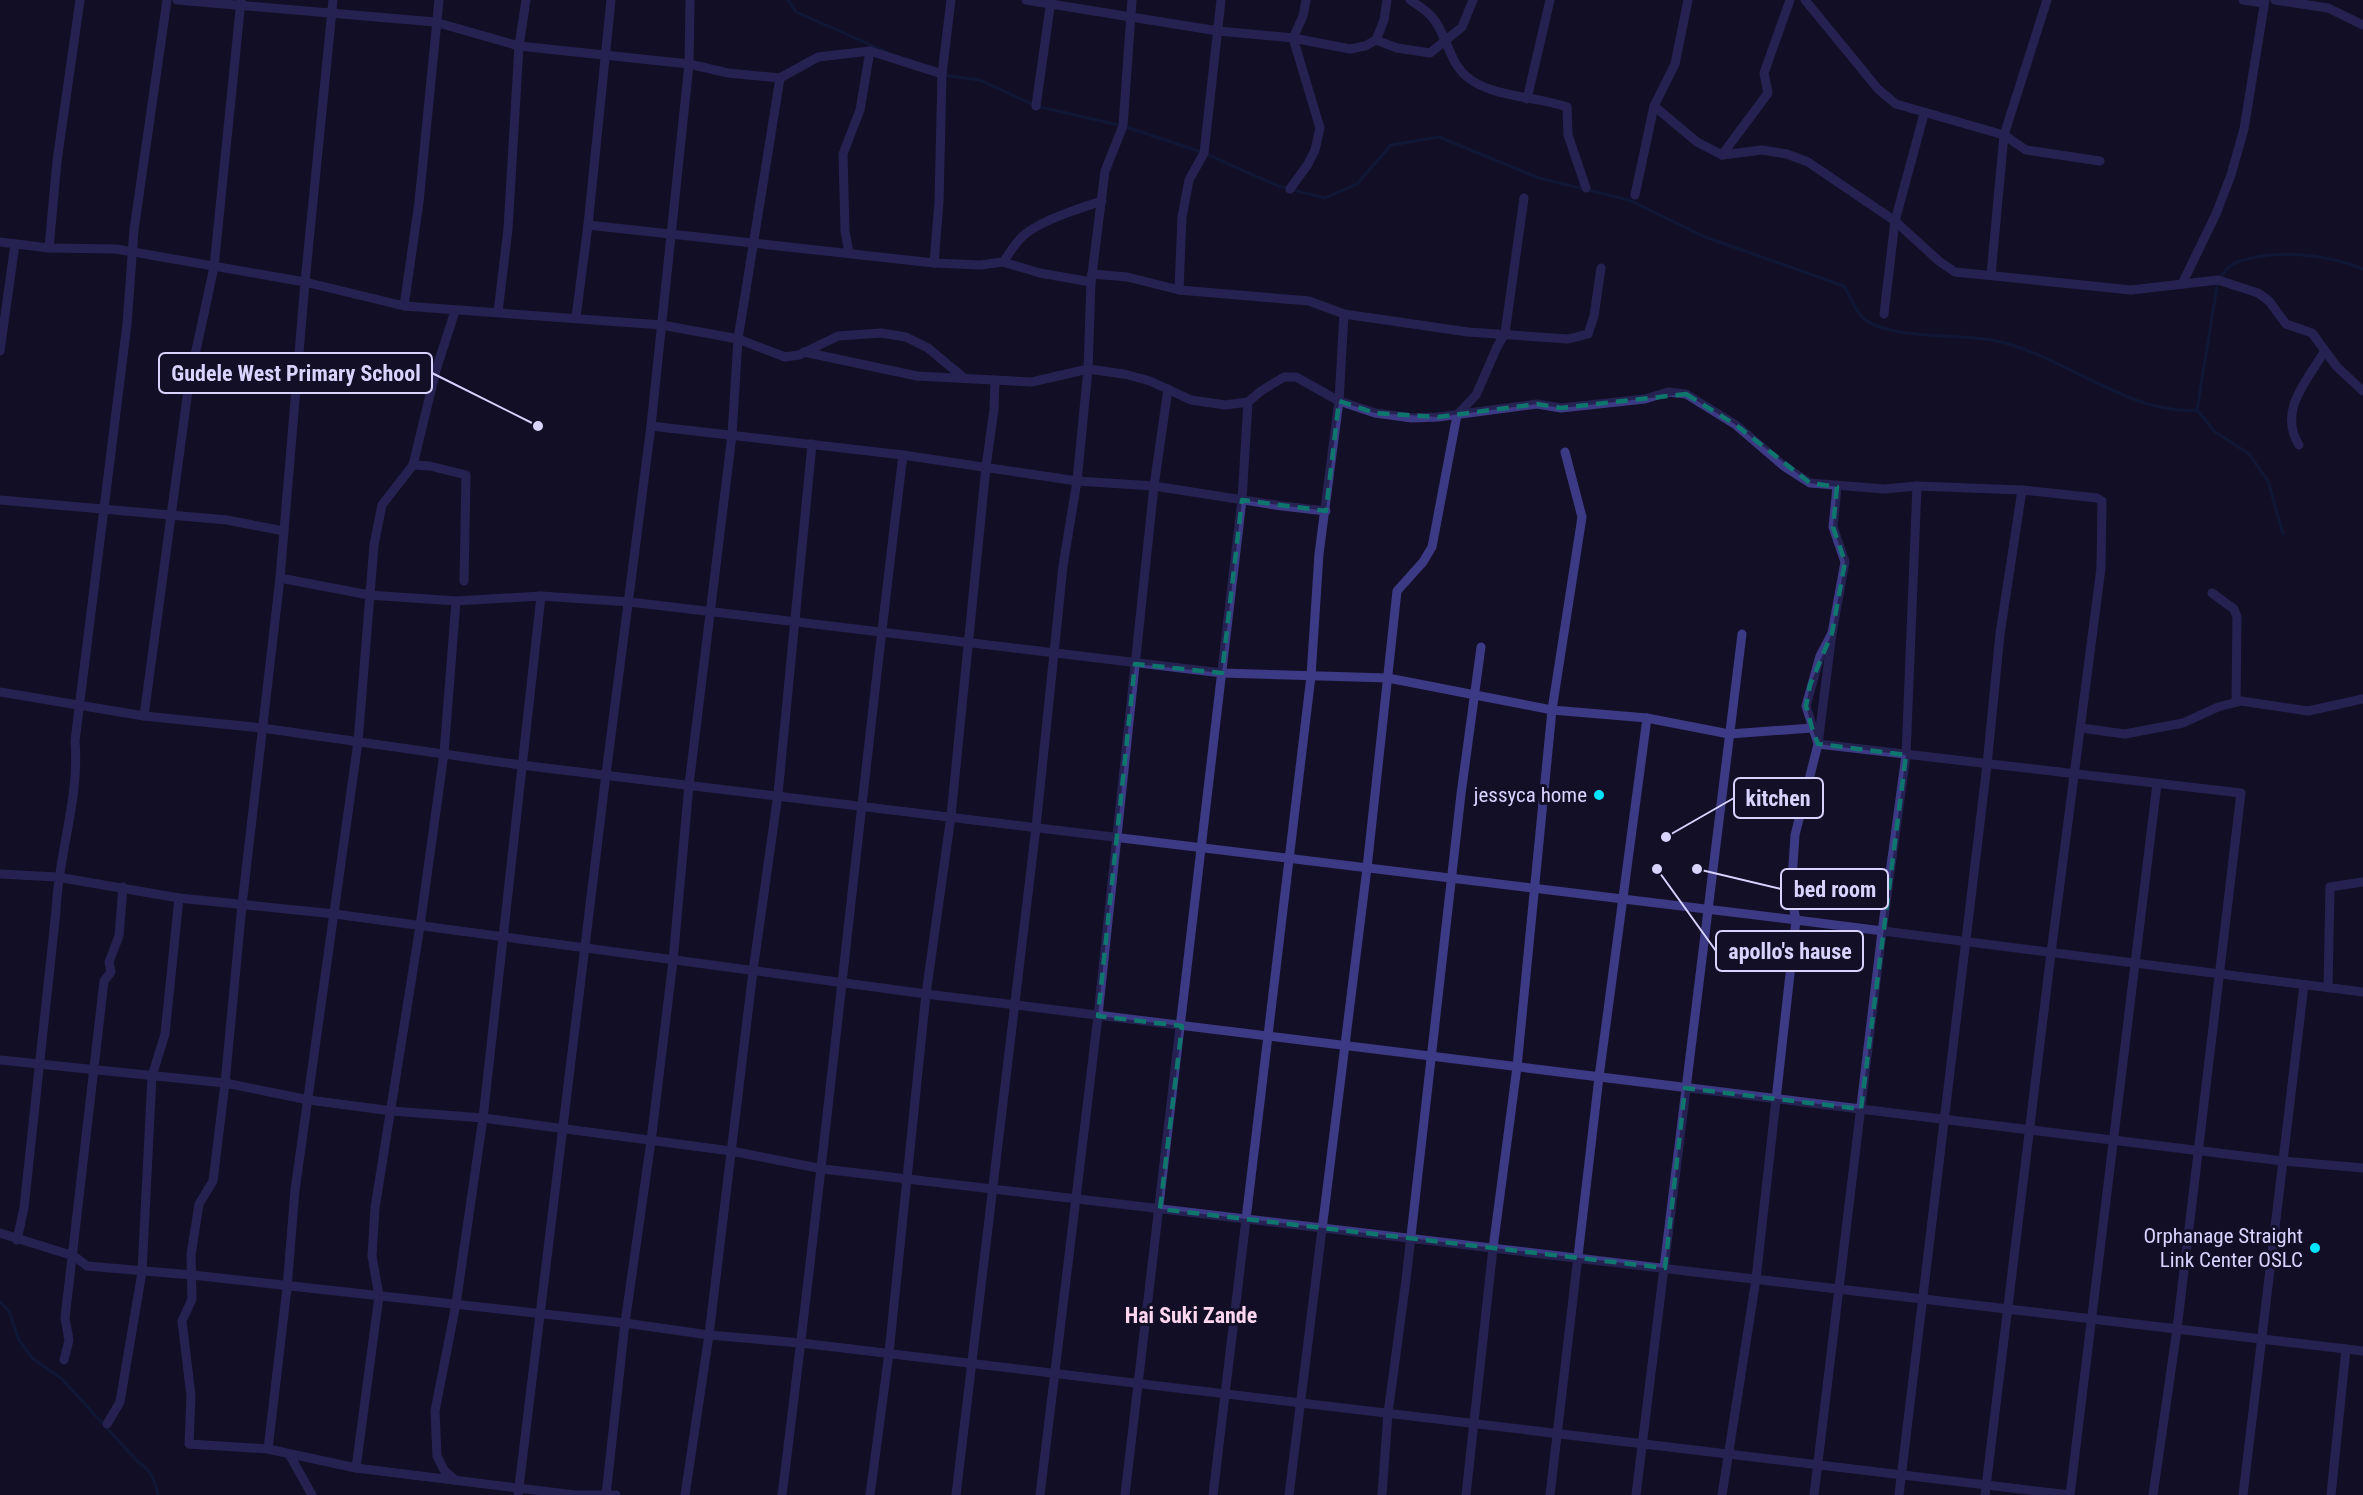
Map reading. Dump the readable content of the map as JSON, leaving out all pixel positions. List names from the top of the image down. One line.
{"districts":["Hai Suki Zande"],"places":["Gudele West Primary School","jessyca home","kitchen","apollo's hause","bed room","Orphanage Straight Link Center OSLC"]}
